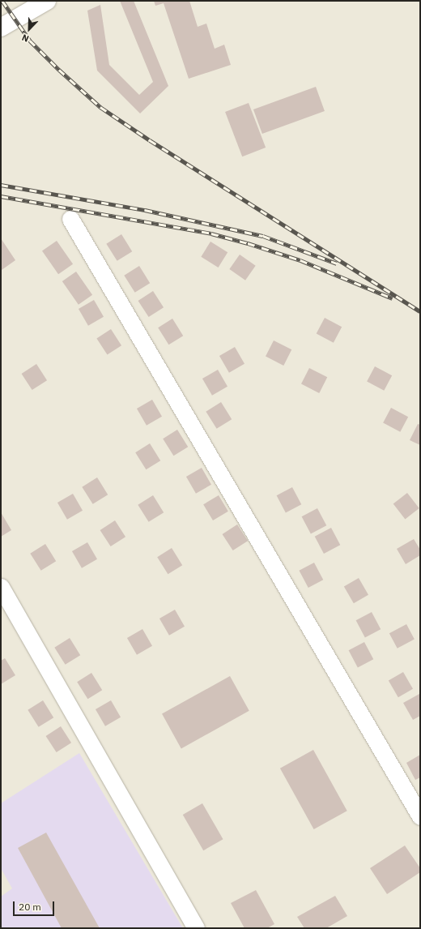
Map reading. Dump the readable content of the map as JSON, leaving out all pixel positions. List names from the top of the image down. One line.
{"scale_bar":"20 m","north":"bottom left"}
